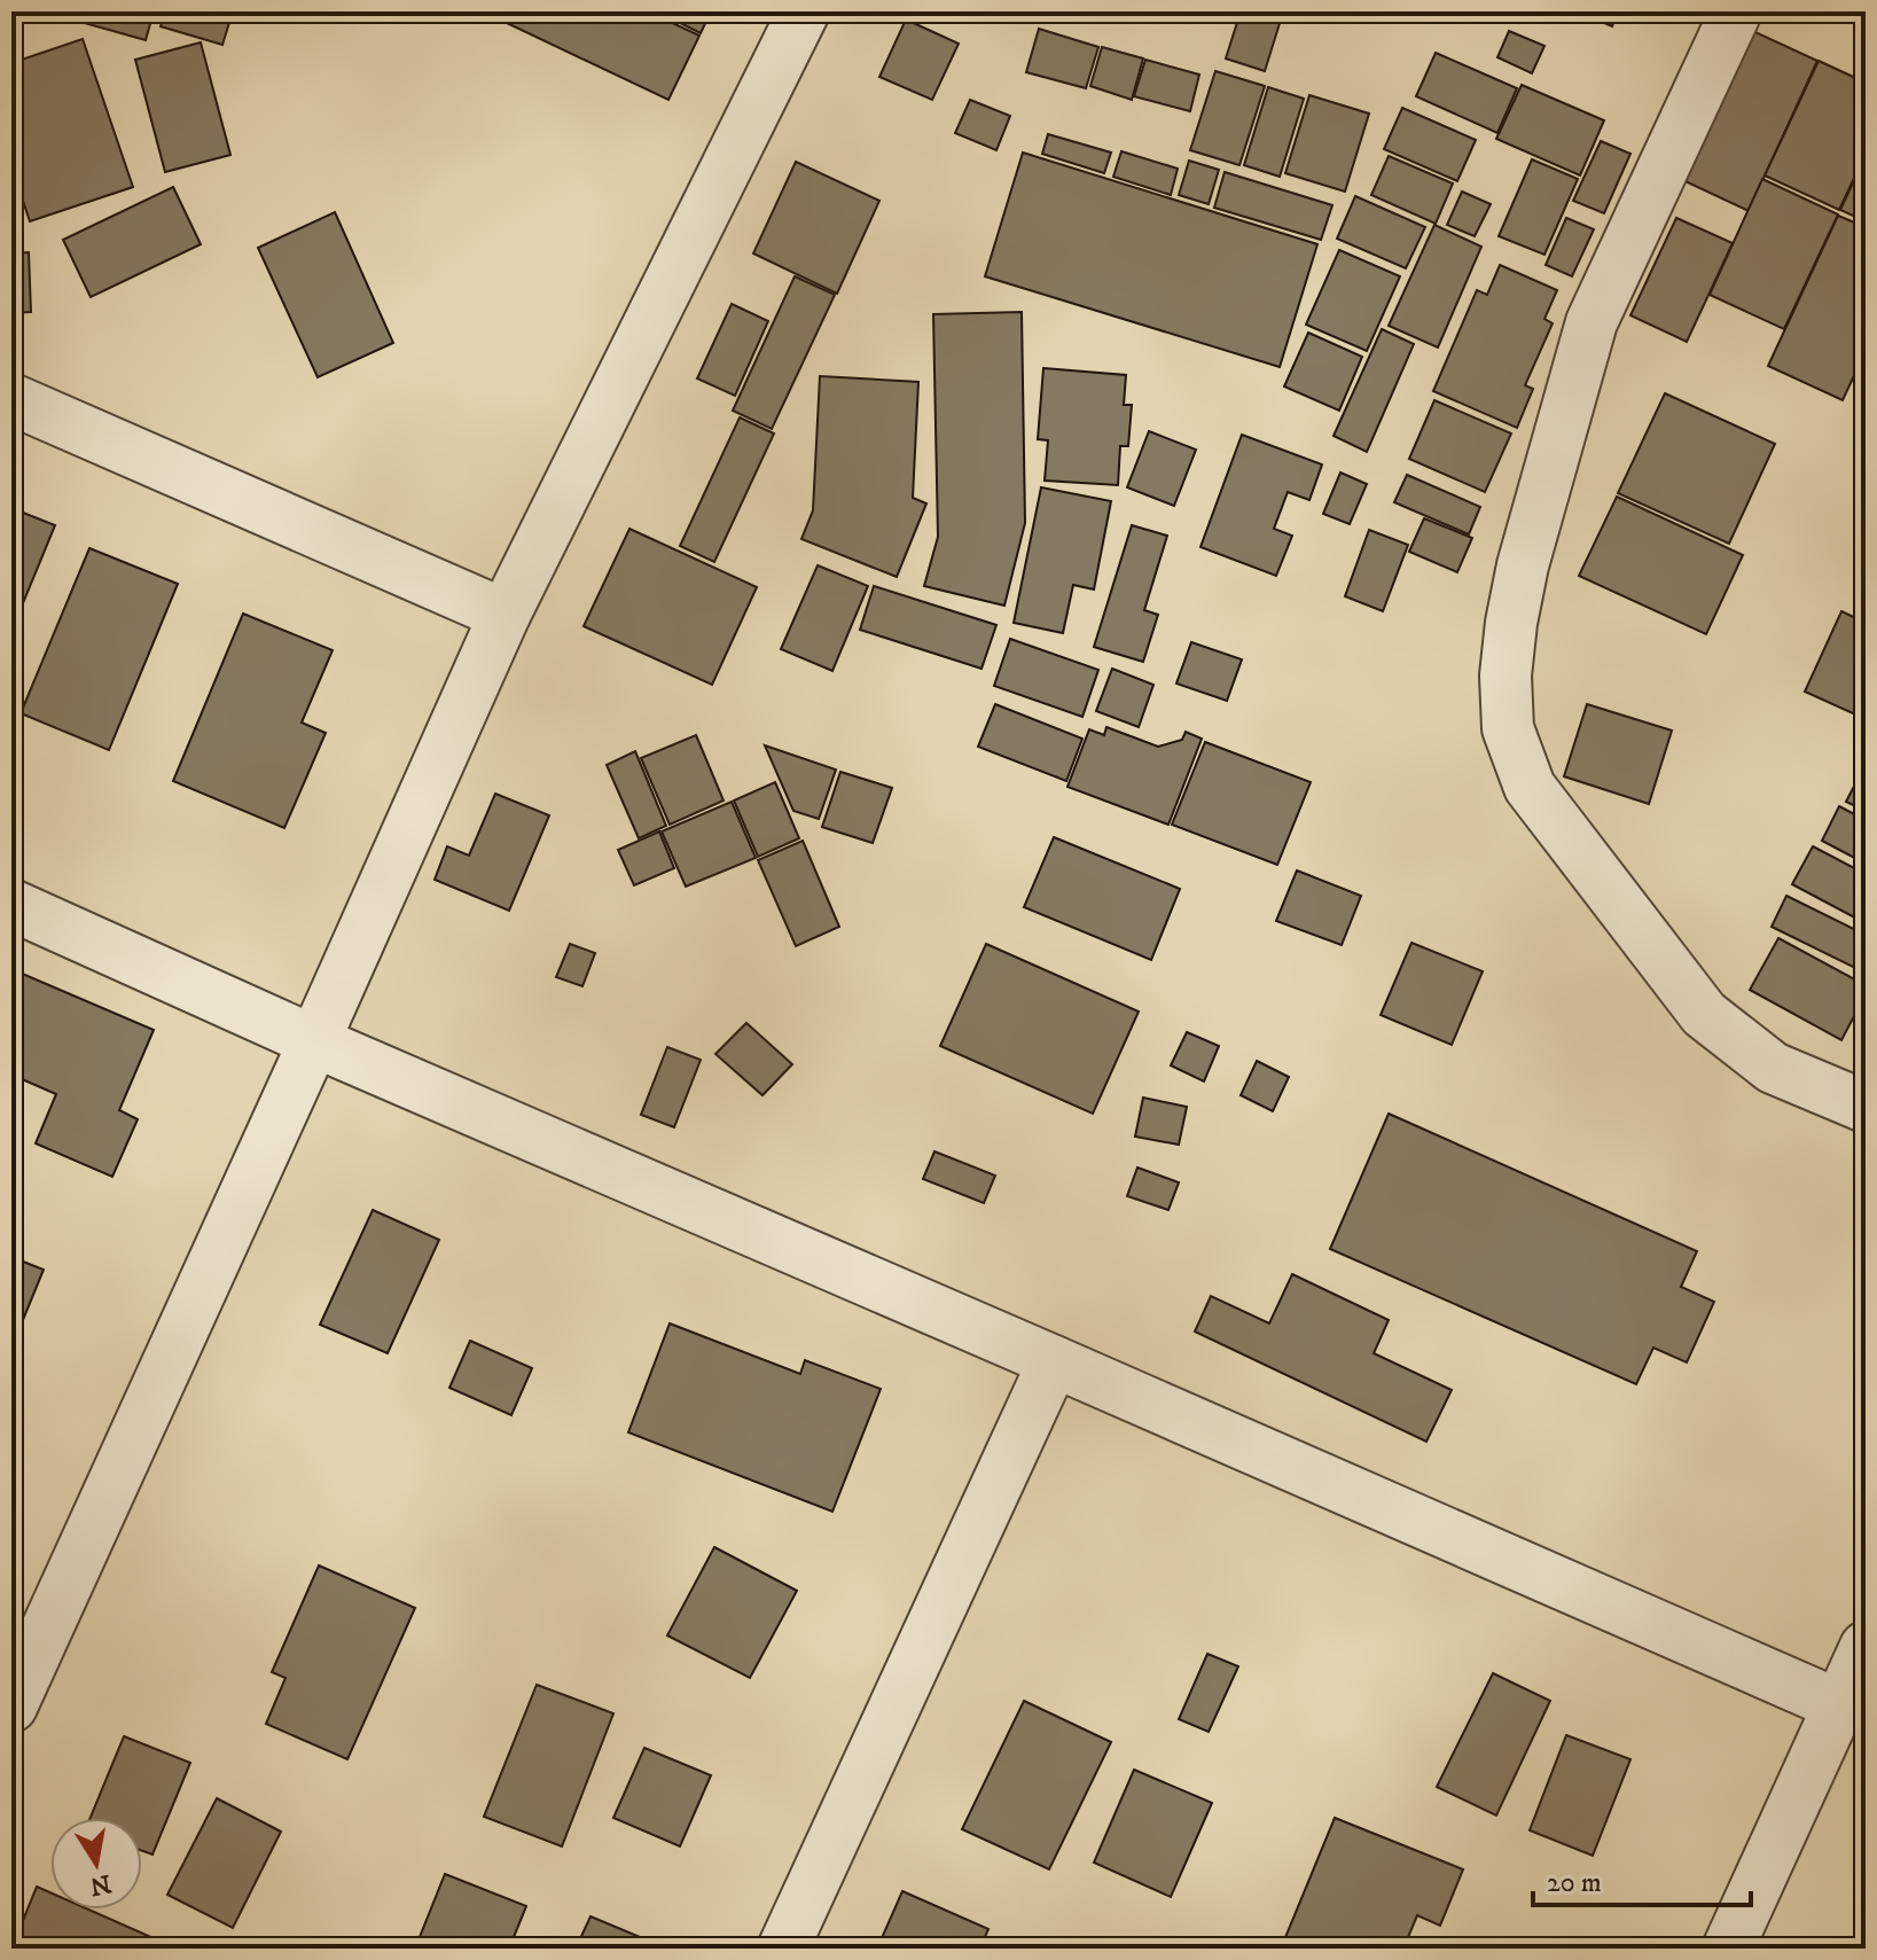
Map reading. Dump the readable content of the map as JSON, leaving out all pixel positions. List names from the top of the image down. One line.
{"scale_bar":"20 m","north":"bottom"}
